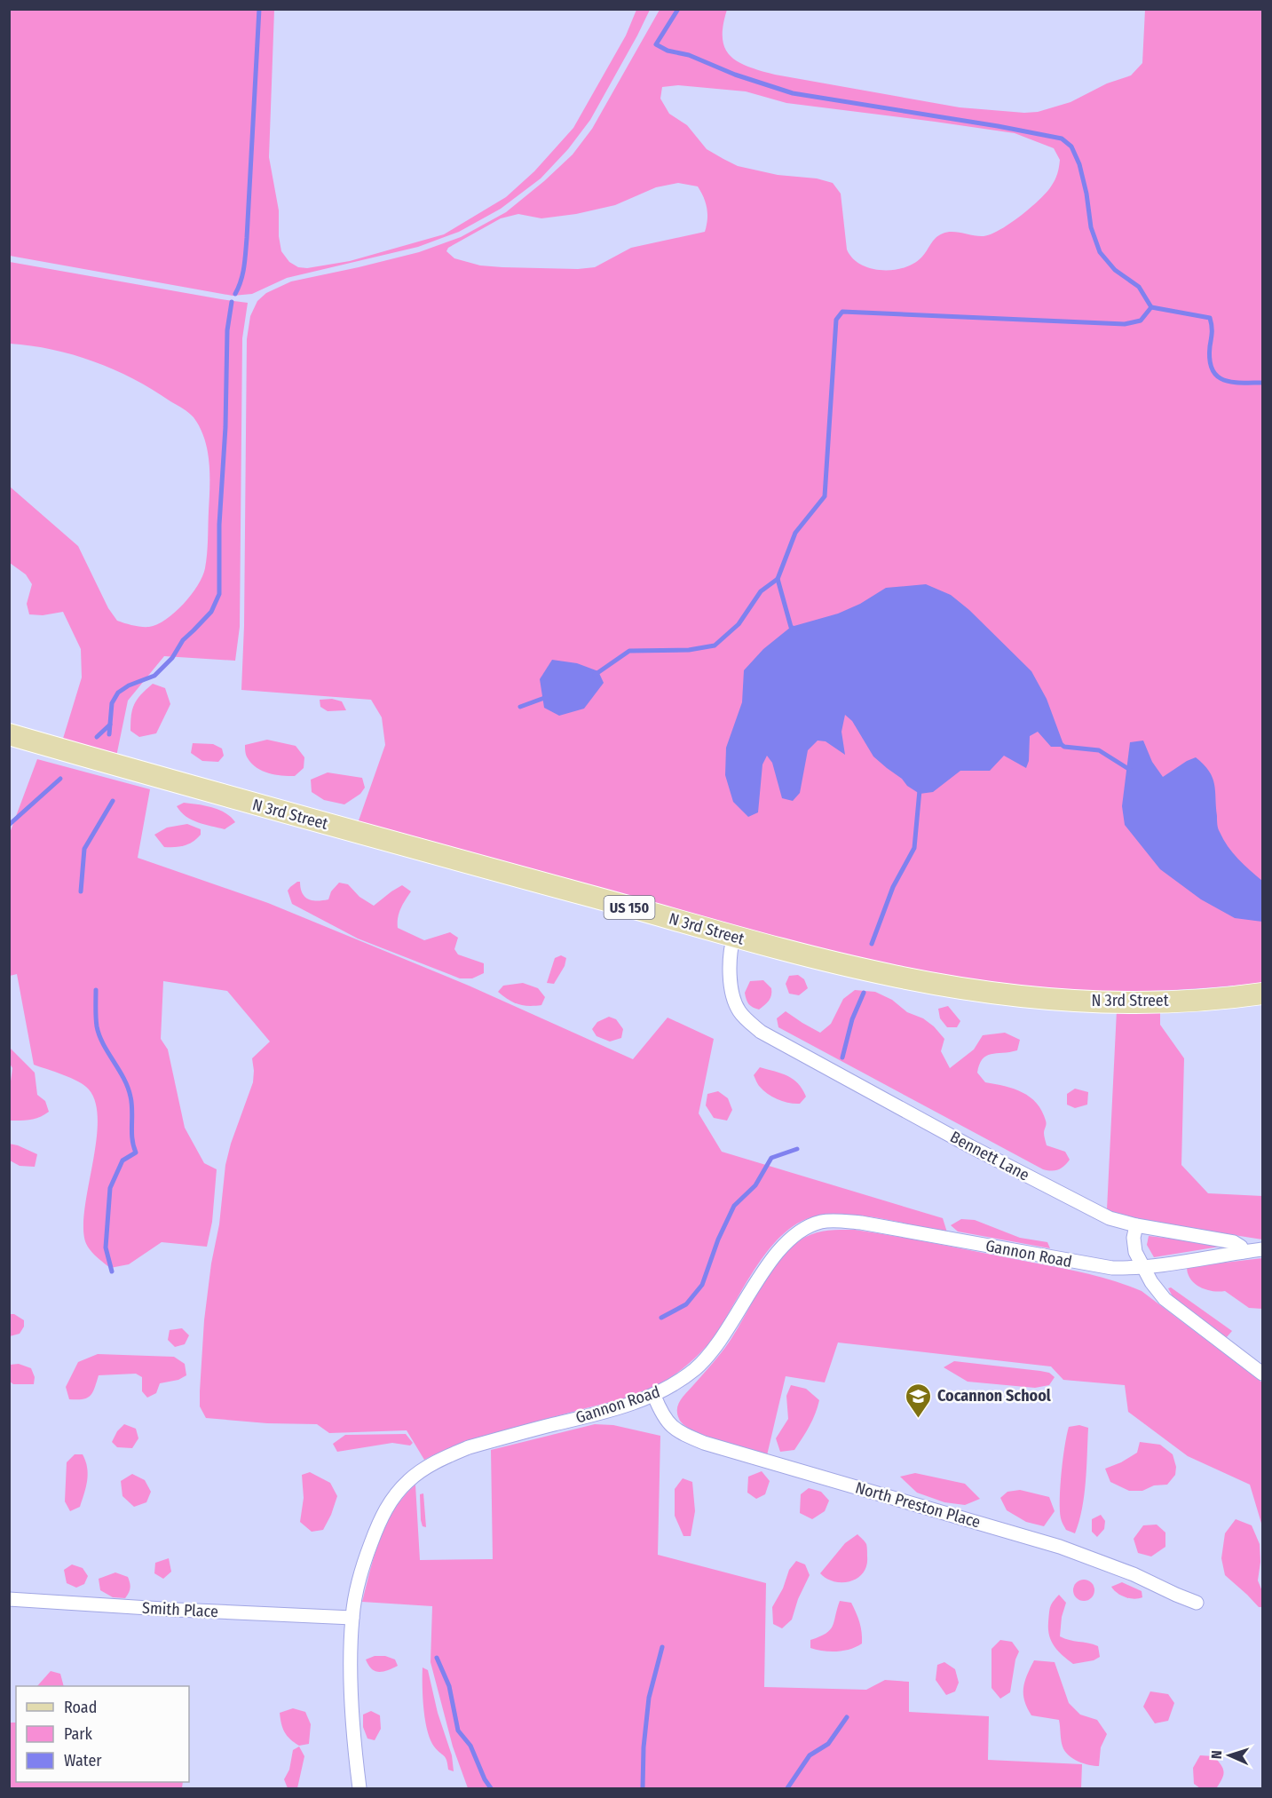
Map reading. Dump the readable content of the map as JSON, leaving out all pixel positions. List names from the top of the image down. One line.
{"streets":{"main road":["N 3rd Street","US 150"],"street":["Bennett Lane","Gannon Road","North Preston Place","Smith Place"]},"crossings":[["N 3rd Street","Bennett Lane"],["Gannon Road","North Preston Place"],["Gannon Road","Smith Place"]],"places":{"school or university":["Cocannon School"]},"legend":["Road","Park","Water"],"north":"left"}
